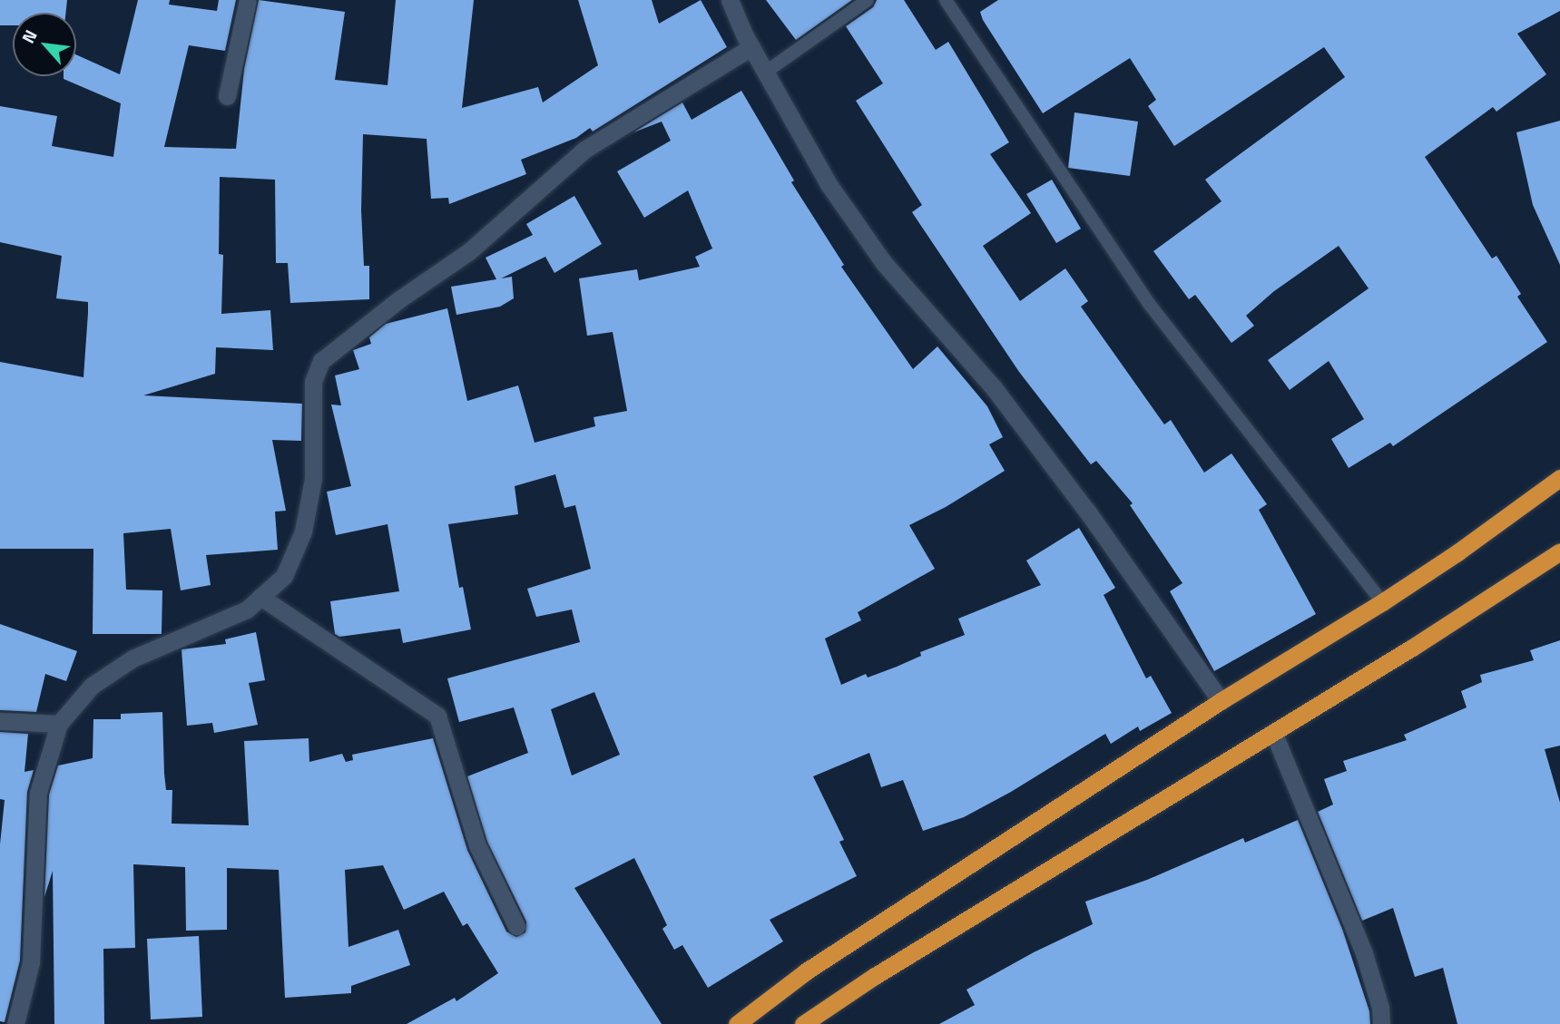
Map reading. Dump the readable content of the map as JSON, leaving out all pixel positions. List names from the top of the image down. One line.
{"north":"top left"}
